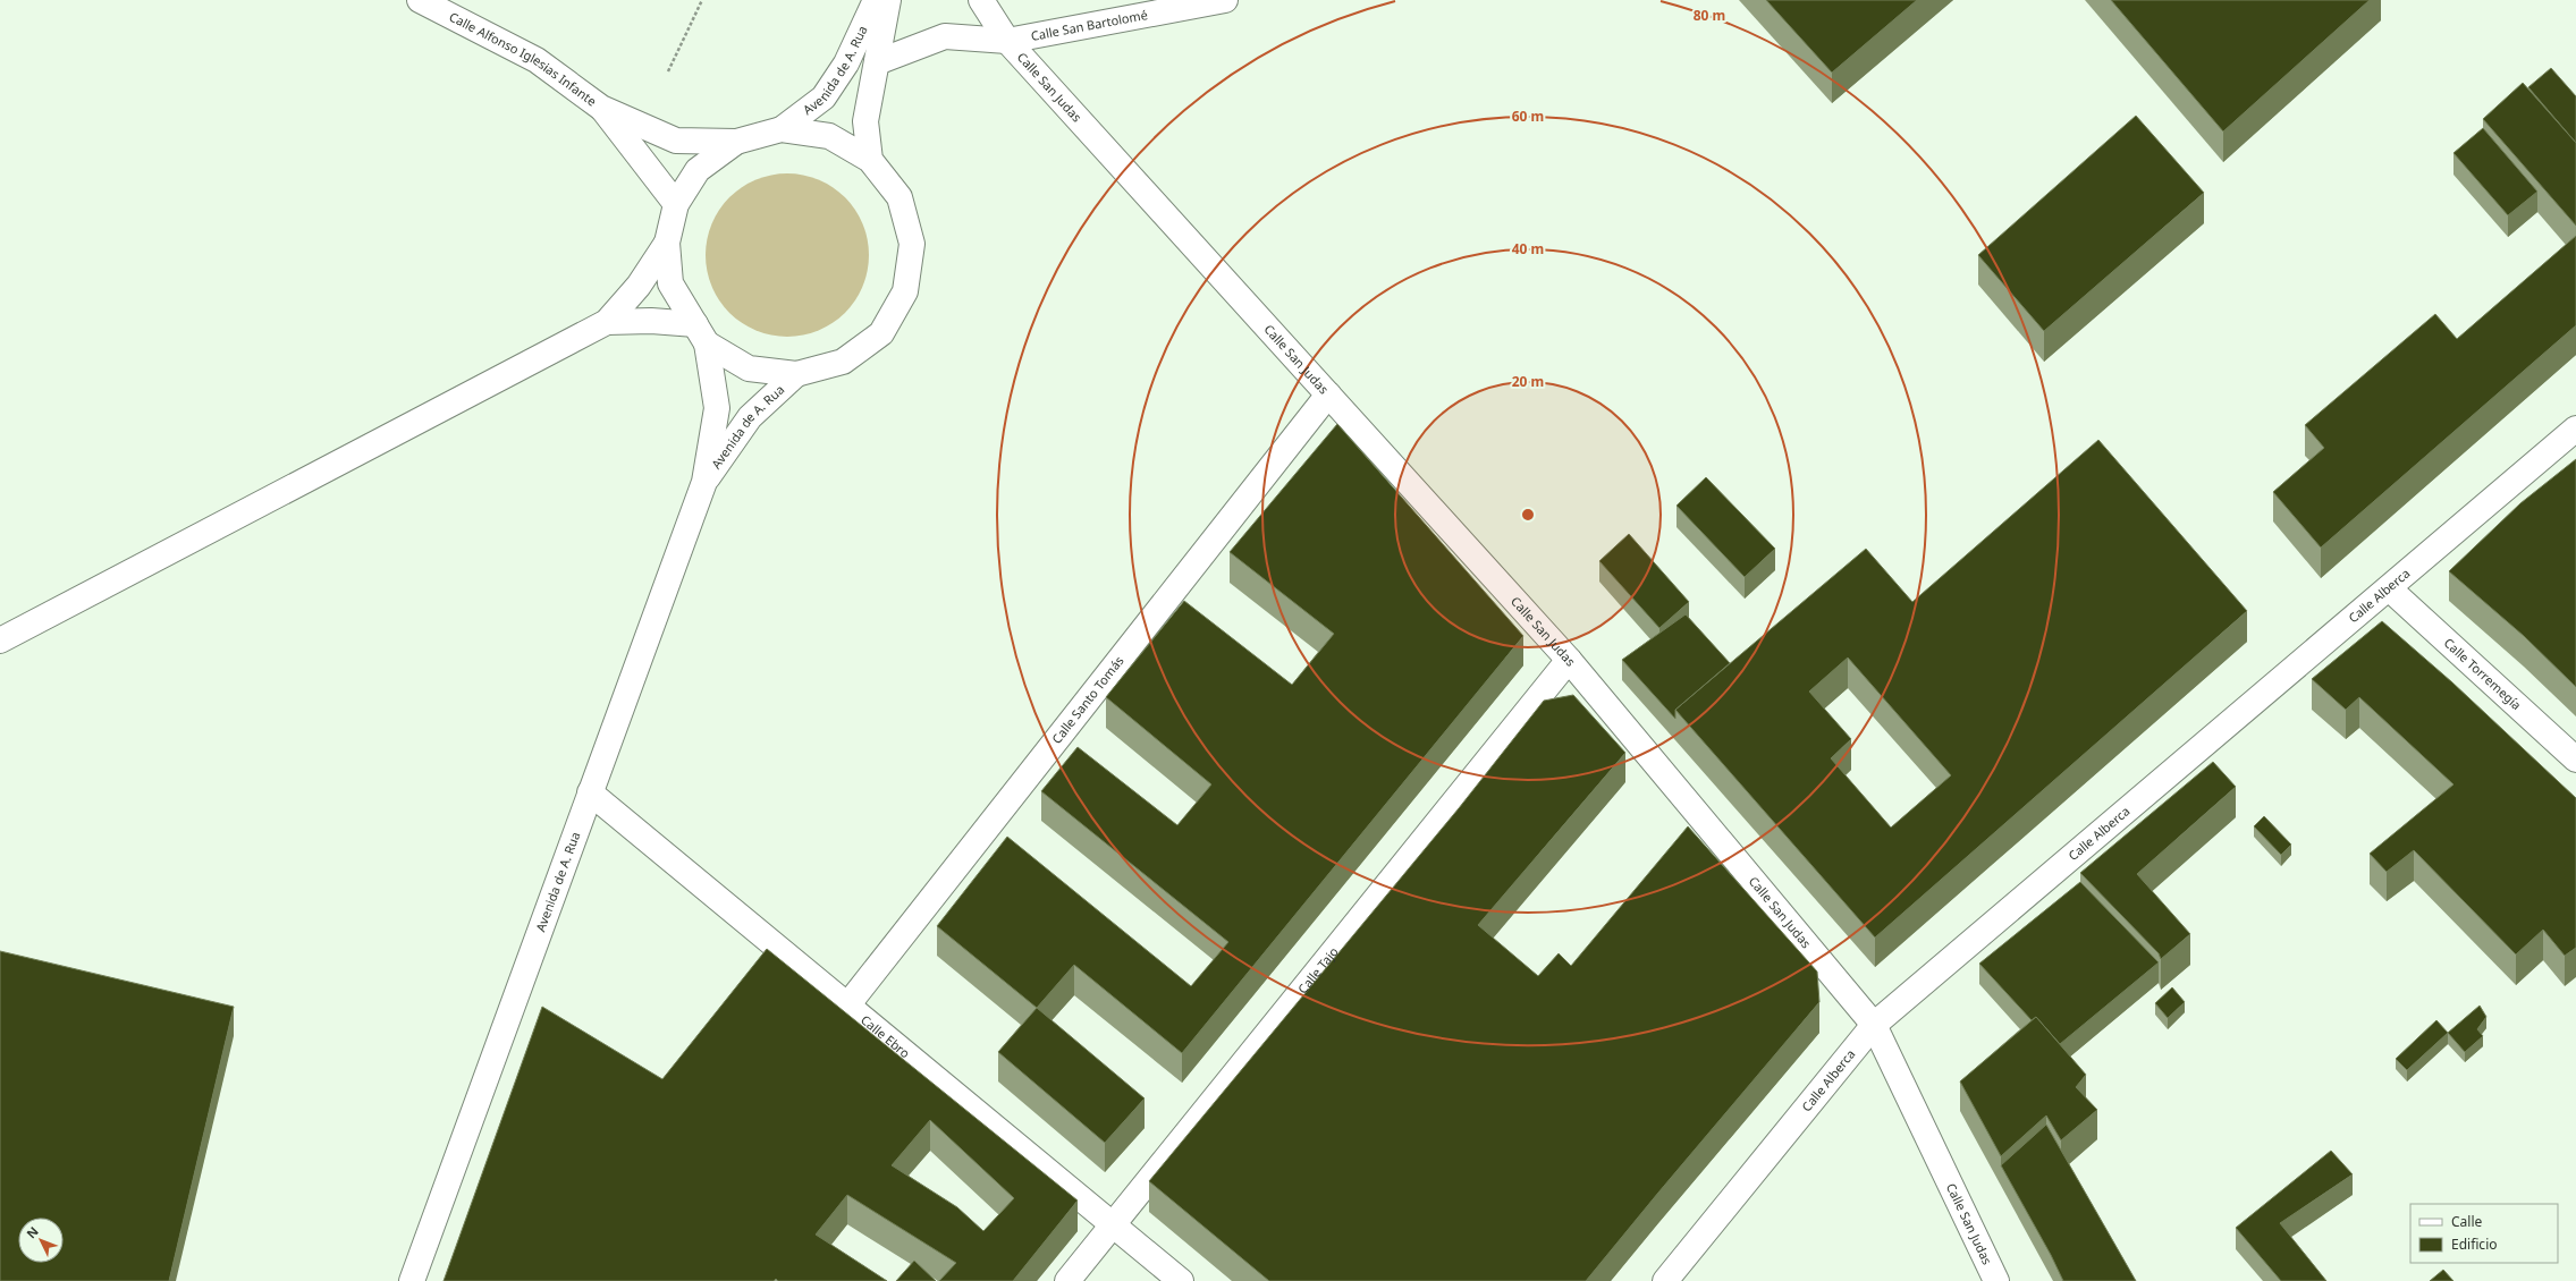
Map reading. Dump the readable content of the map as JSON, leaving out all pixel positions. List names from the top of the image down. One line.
{"streets":{"street":["Calle San Bartolomé","Calle Alfonso Iglesias Infante","Avenida de A. Rua","Calle San Judas","Calle Alberca","Calle Torremegía","Calle Santo Tomás","Calle Tajo","Calle Ebro"]},"crossings":[["Calle San Bartolomé","Calle San Judas"],["Avenida de A. Rua","Calle Ebro"],["Calle San Judas","Calle Alberca"],["Calle San Judas","Calle Santo Tomás"],["Calle San Judas","Calle Tajo"],["Calle Alberca","Calle Torremegía"],["Calle Santo Tomás","Calle Ebro"],["Calle Tajo","Calle Ebro"]],"legend":["Calle","Edificio"],"north":"top left","rings":["80 m","60 m","40 m","20 m"]}
